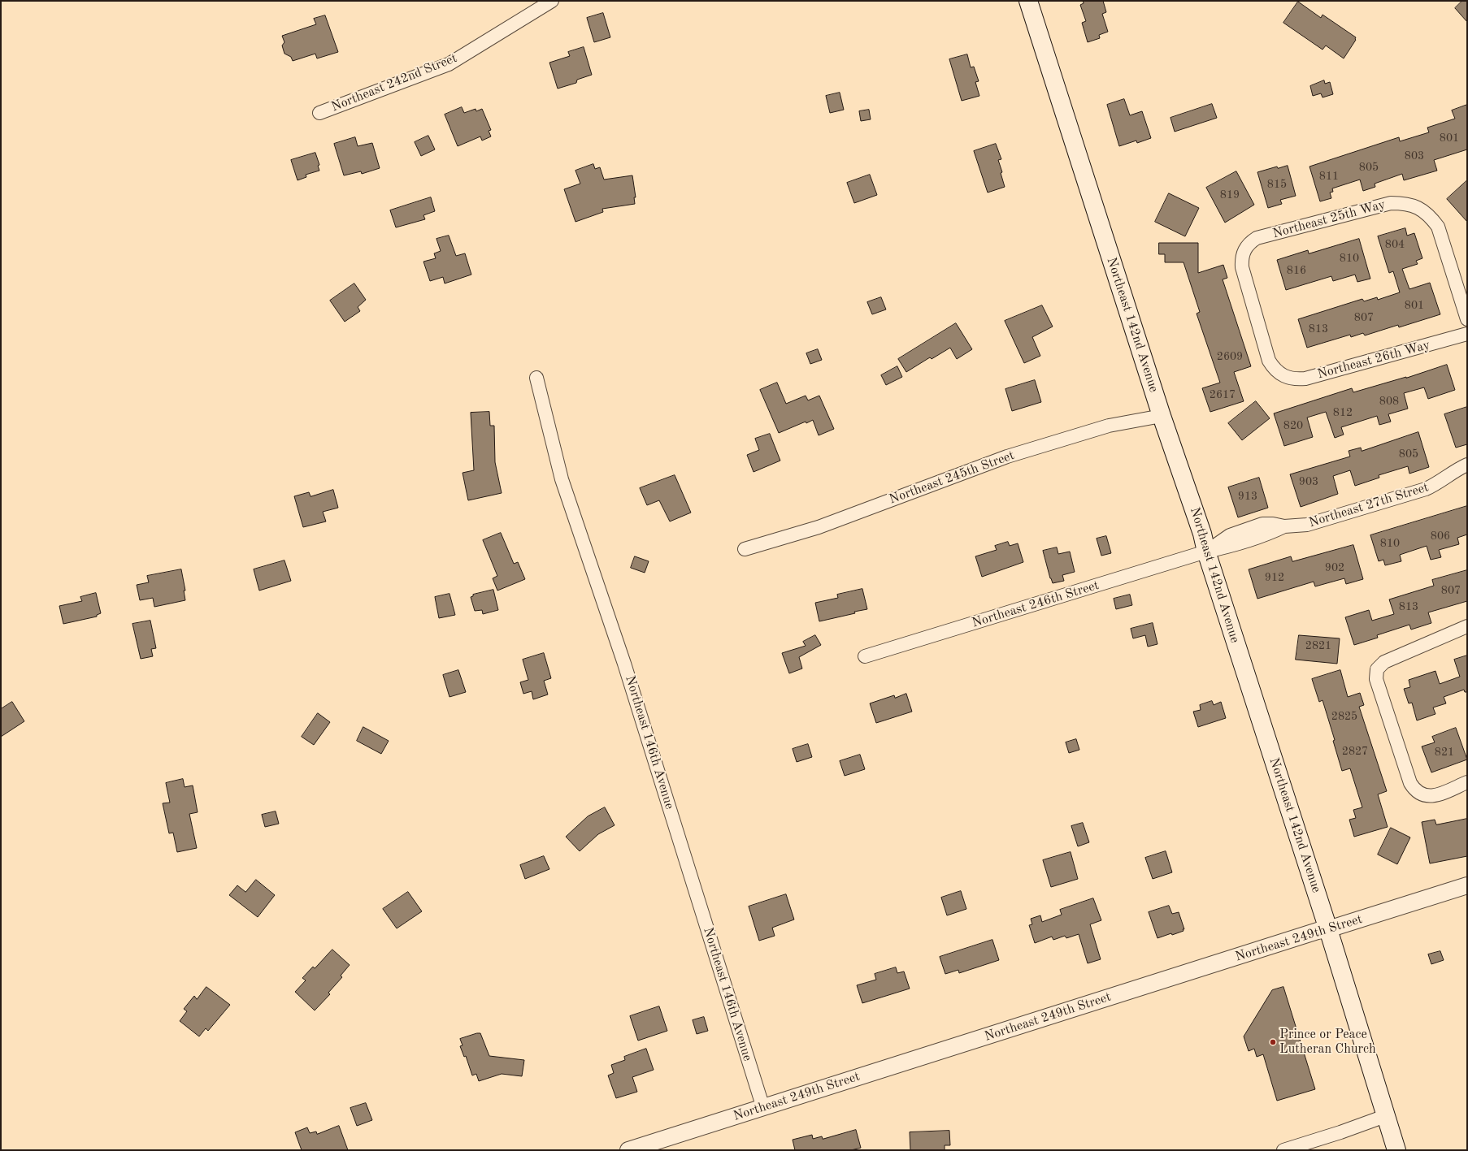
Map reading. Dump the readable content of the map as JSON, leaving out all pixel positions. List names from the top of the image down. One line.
{"streets":{"main road":["Northeast 142nd Avenue"],"street":["Northeast 242nd Street","Northeast 25th Way","Northeast 26th Way","Northeast 245th Street","Northeast 27th Street","Northeast 246th Street","Northeast 146th Avenue","Northeast 249th Street"]},"crossings":[["Northeast 25th Way","Northeast 26th Way"],["Northeast 142nd Avenue","Northeast 245th Street"],["Northeast 142nd Avenue","Northeast 27th Street"],["Northeast 142nd Avenue","Northeast 246th Street"],["Northeast 142nd Avenue","Northeast 249th Street"],["Northeast 27th Street","Northeast 246th Street"],["Northeast 146th Avenue","Northeast 249th Street"]],"places":["Prince or Peace Lutheran Church"],"house_numbers":["801","803","805","811","815","819","804","810","816","801","807","813","2609","2617","808","812","820","805","903","913","806","810","902","912","807","813","2821","2825","2827","821"]}
